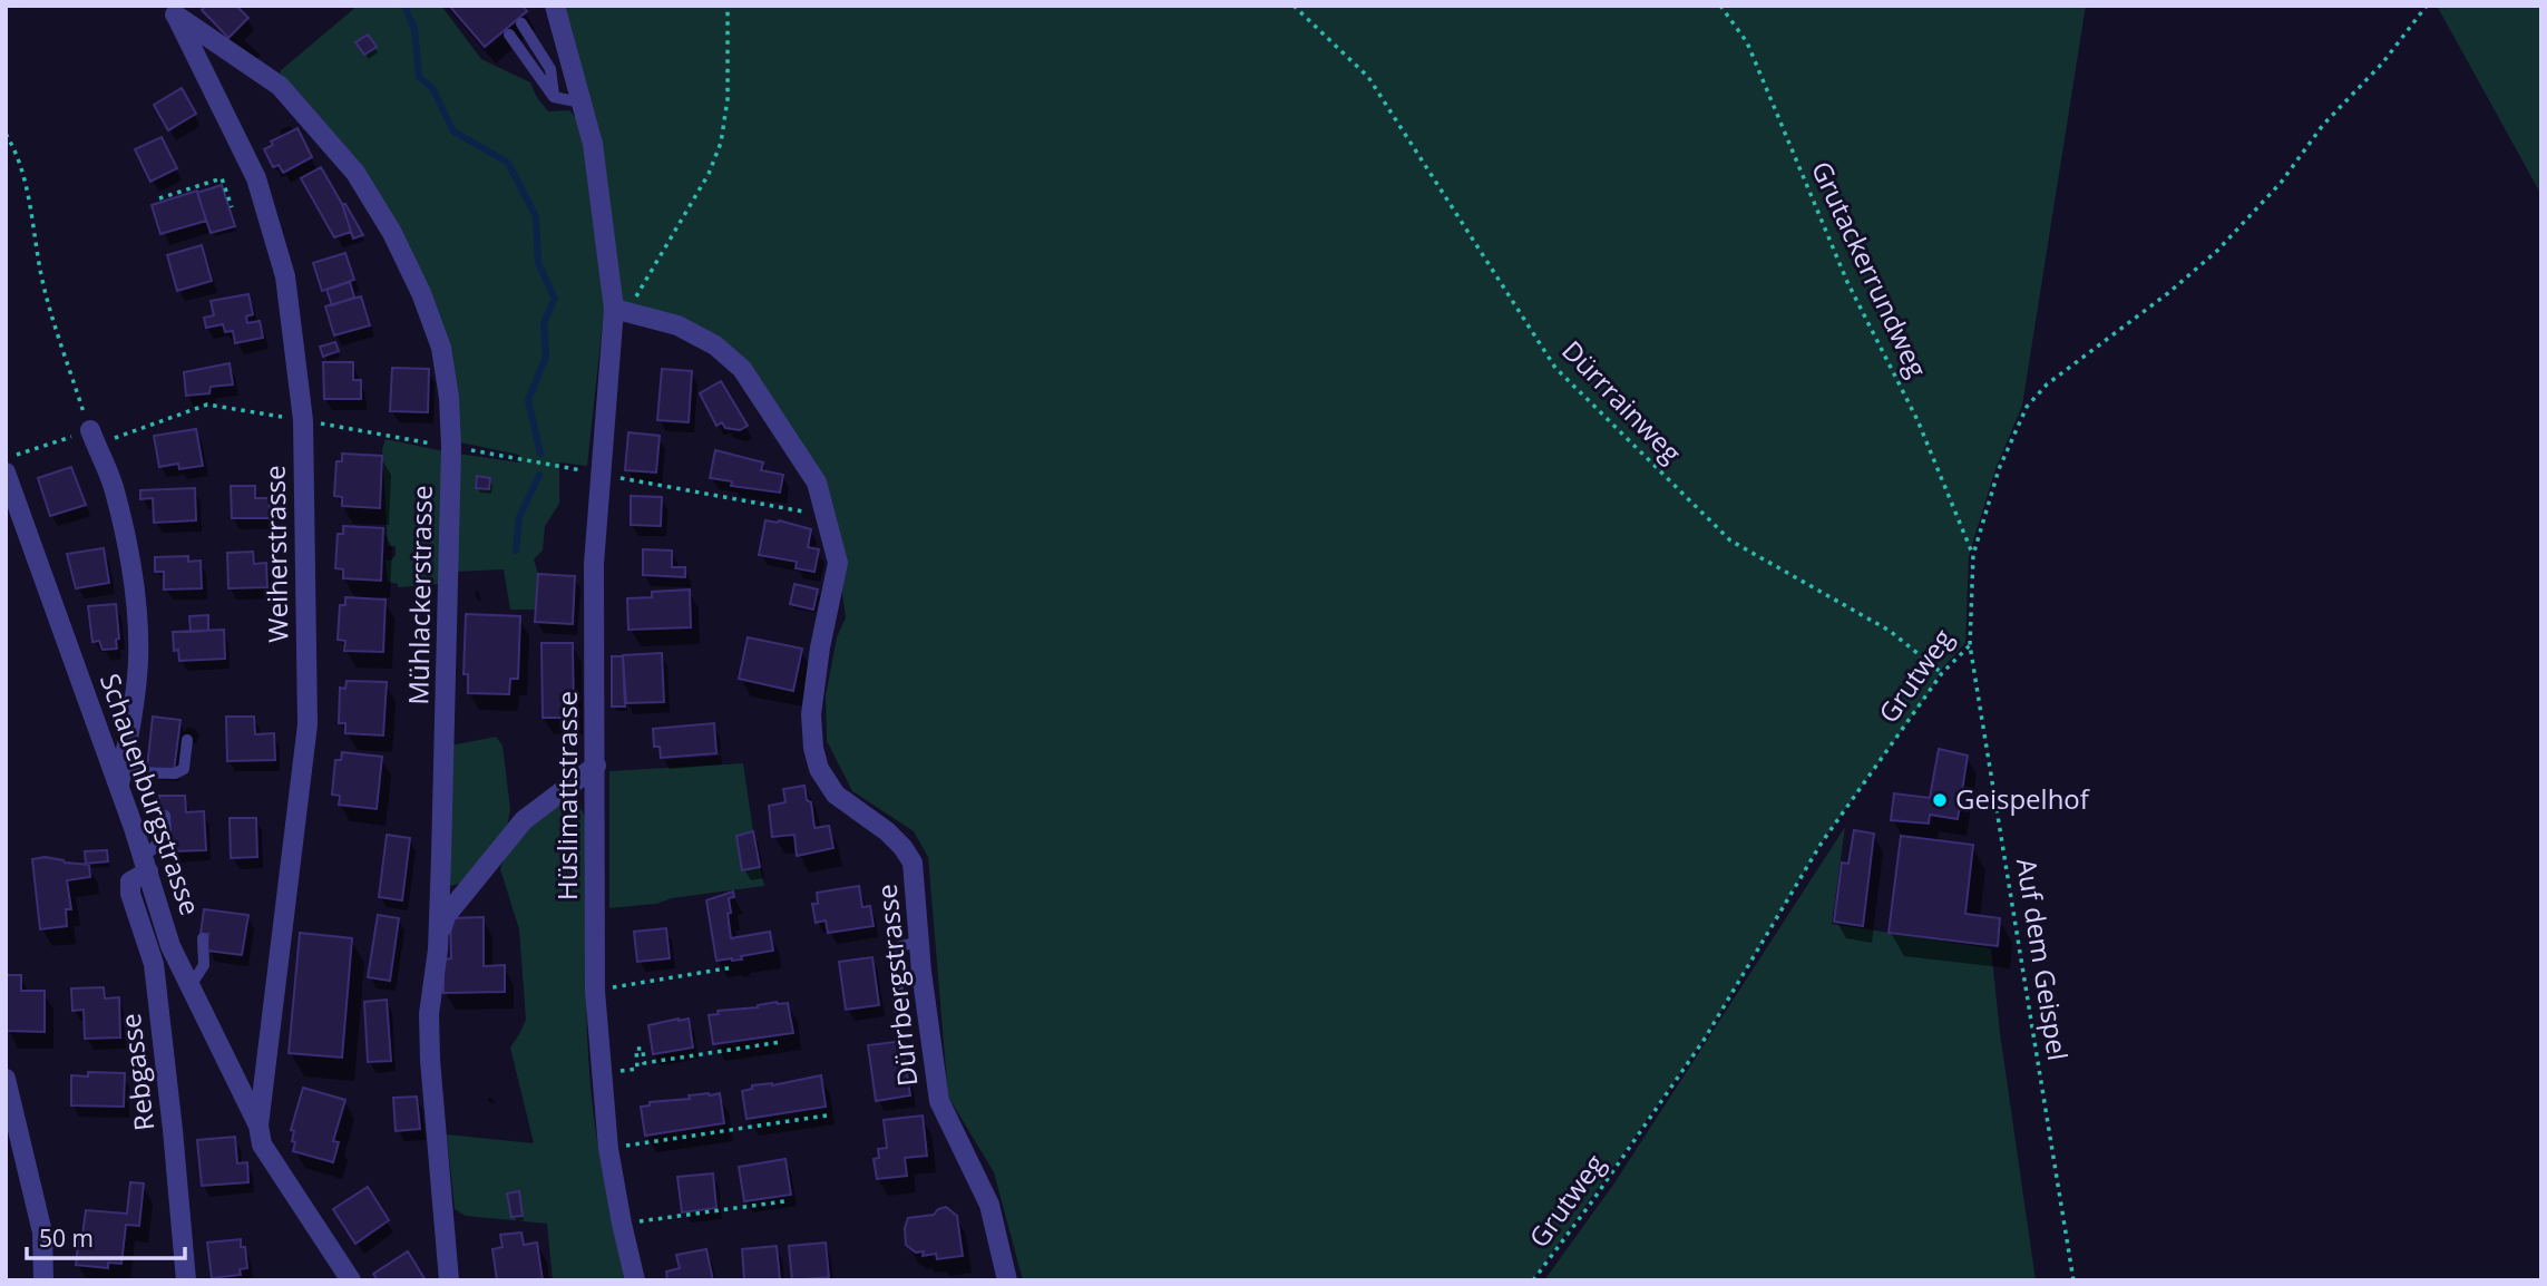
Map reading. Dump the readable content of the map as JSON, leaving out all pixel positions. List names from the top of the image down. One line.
{"streets":{"street":["Weiherstrasse","Mühlackerstrasse","Schauenburgstrasse","Hüslimattstrasse","Dürrbergstrasse","Rebgasse"],"path":["Grutackerrundweg","Dürrrainweg","Grutweg","Auf dem Geispel"]},"crossings":[["Grutackerrundweg","Grutweg"],["Dürrrainweg","Grutweg"],["Weiherstrasse","Mühlackerstrasse"],["Weiherstrasse","Schauenburgstrasse"],["Grutweg","Auf dem Geispel"],["Schauenburgstrasse","Rebgasse"],["Hüslimattstrasse","Dürrbergstrasse"]],"places":["Geispelhof"],"scale_bar":"50 m"}
